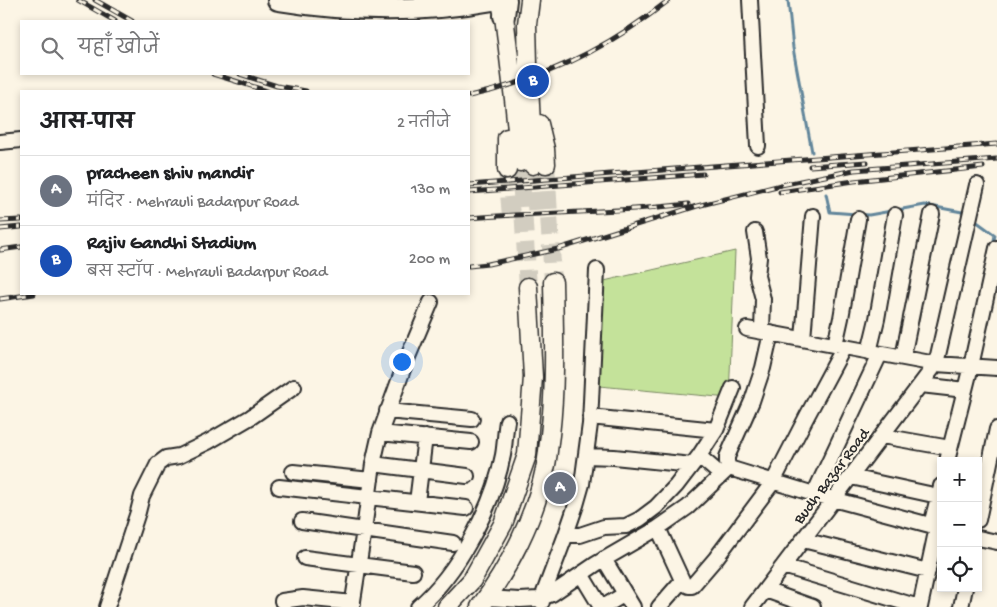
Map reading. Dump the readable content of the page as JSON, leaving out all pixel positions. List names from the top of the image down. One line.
{"streets":{"street":["Budh Bazar Road"]},"page":{"search":"यहाँ खोजें","pins":["B","A"],"heading":["आस-पास","2 नतीजे"],"list":[{"mark":"A","name":"pracheen shiv mandir","note":"मंदिर · Mehrauli Badarpur Road","value":"130 m"},{"mark":"B","name":"Rajiv Gandhi Stadium","note":"बस स्टॉप · Mehrauli Badarpur Road","value":"200 m"}],"map_buttons":["+","−"]}}
